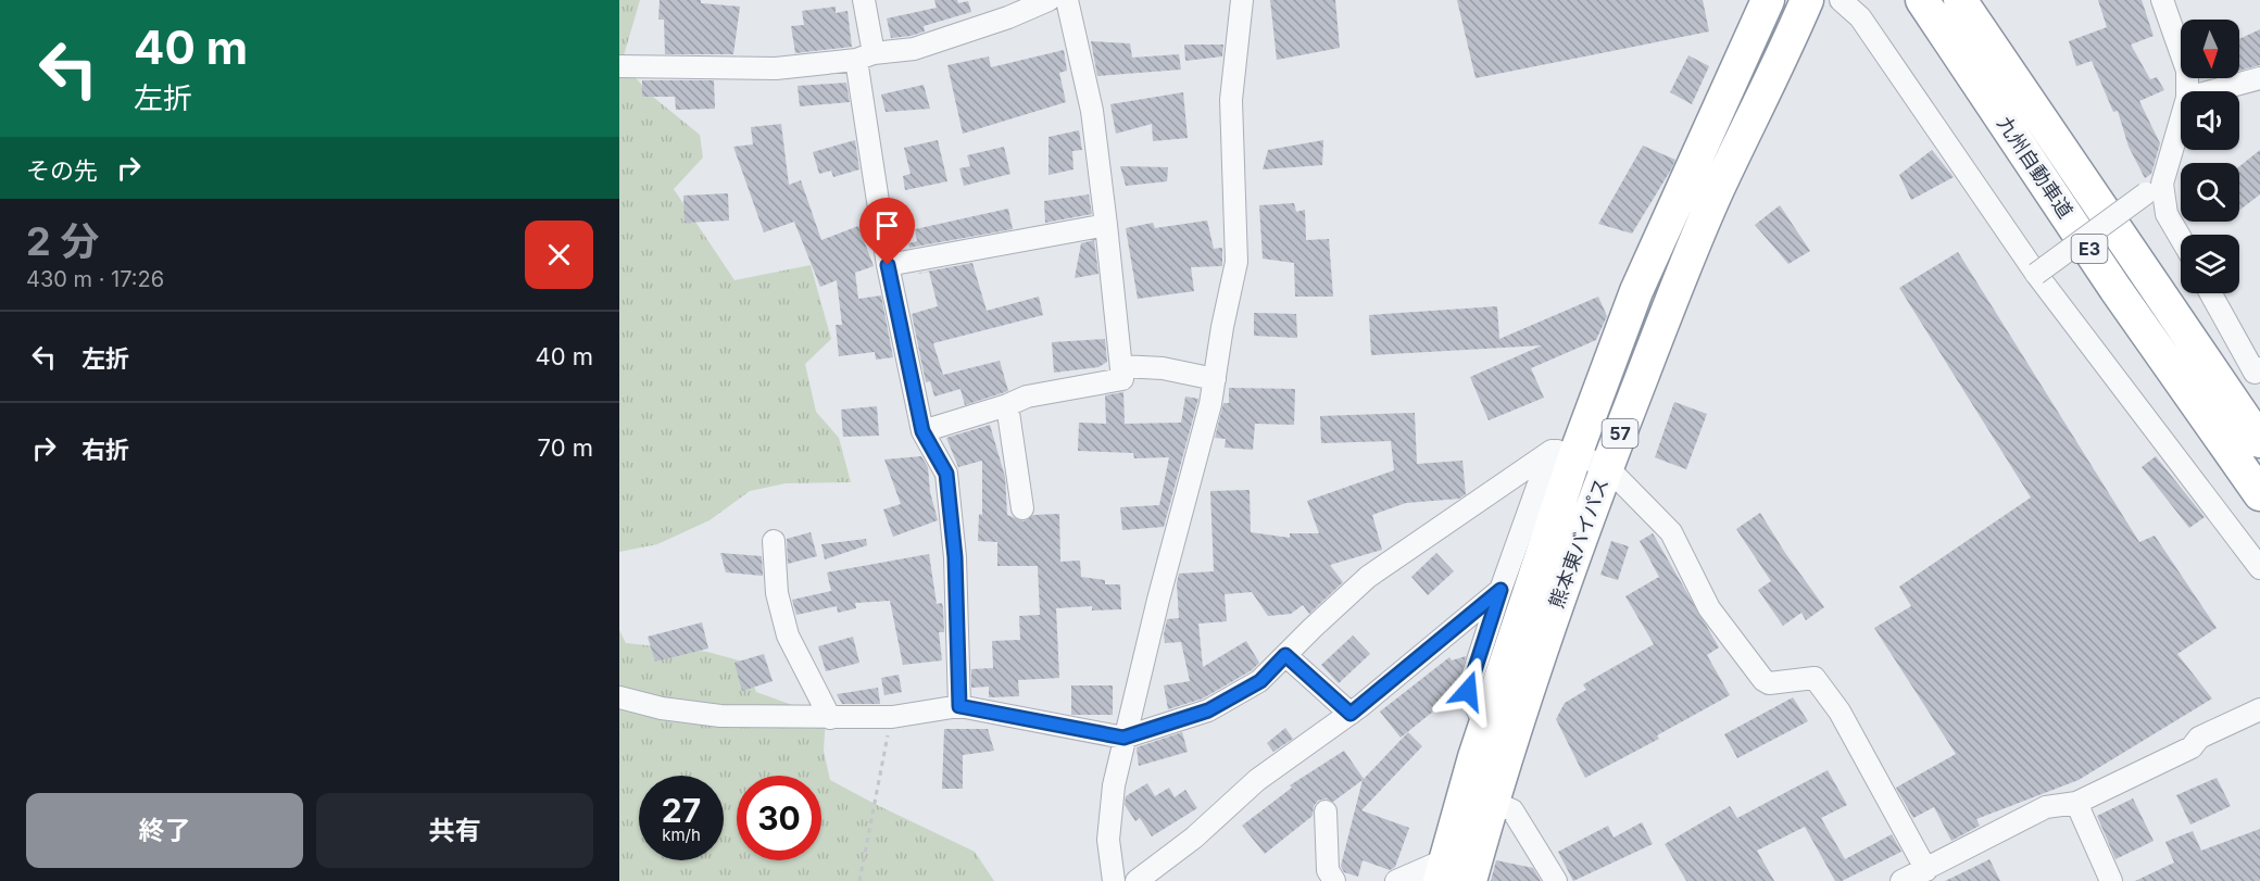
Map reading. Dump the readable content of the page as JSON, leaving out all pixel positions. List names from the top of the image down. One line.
{"streets":{"highway":["九州自動車道","E3","57","熊本東バイパス"]},"north":"bottom","page":{"turn":["40 m","左折"],"then":"その先","heading":["2 分","430 m · 17:26"],"list":[{"name":"左折","value":"40 m"},{"name":"右折","value":"70 m"}],"speed":"27 km/h","limit":"30","buttons":["終了","共有"]}}
